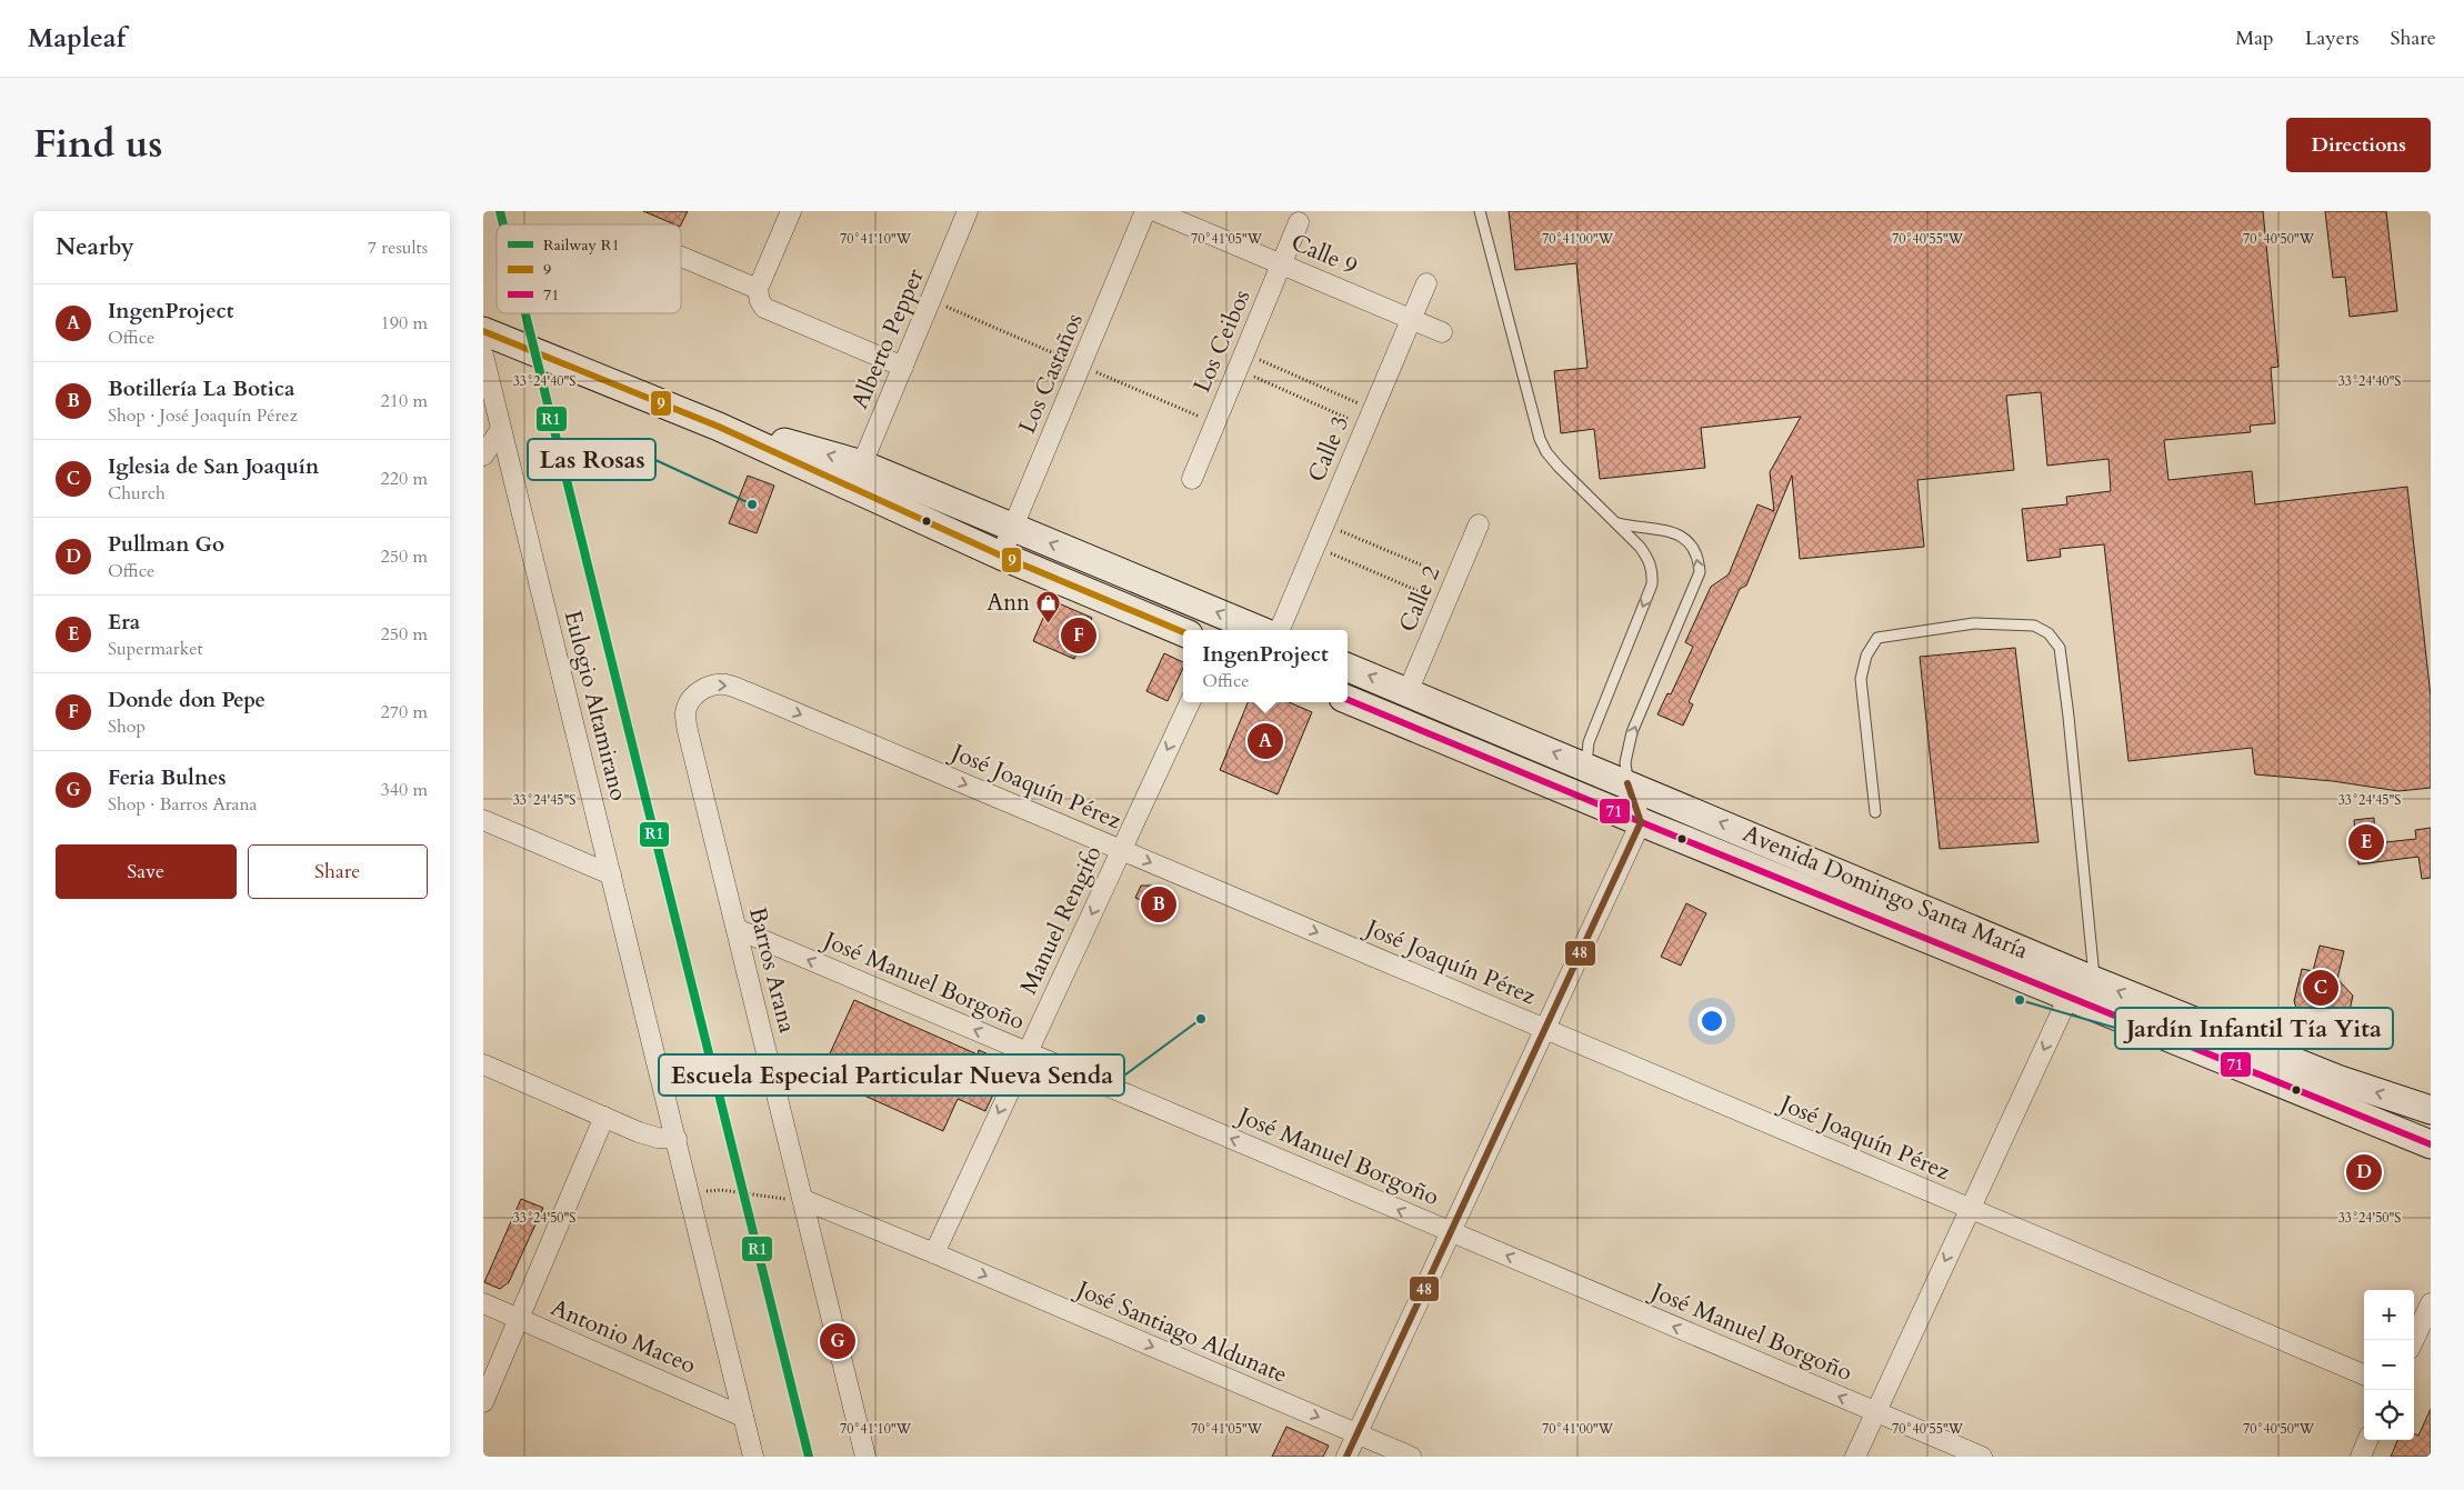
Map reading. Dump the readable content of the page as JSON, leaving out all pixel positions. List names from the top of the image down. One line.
{"streets":{"main road":["Avenida Domingo Santa María"],"street":["Calle 9","Alberto Pepper","Los Ceibos","Los Castaños","Calle 3","Calle 2","Eulogio Altamirano","José Joaquín Pérez","Manuel Rengifo","Barros Arana","José Manuel Borgoño","José Santiago Aldunate","Antonio Maceo"]},"crossings":[["Calle 9","Los Ceibos"],["Calle 9","Calle 3"],["Calle 2","Avenida Domingo Santa María"],["Eulogio Altamirano","Antonio Maceo"],["José Joaquín Pérez","Manuel Rengifo"],["José Joaquín Pérez","Barros Arana"],["Manuel Rengifo","José Manuel Borgoño"],["Manuel Rengifo","José Santiago Aldunate"],["Barros Arana","José Manuel Borgoño"],["Barros Arana","José Santiago Aldunate"]],"one_way":["José Joaquín Pérez","Manuel Rengifo","José Manuel Borgoño","José Santiago Aldunate"],"places":{"other":["Las Rosas","Jardín Infantil Tía Yita","Escuela Especial Particular Nueva Senda"],"shop":["Ann"]},"lines":["rail line R1","transit line 9","transit line 71","transit line 48"],"legend":["Railway R1","9","71"],"page":{"header":"Mapleaf","nav":["Map","Layers","Share"],"title":"Find us","buttons":["Directions",["Save","Share"]],"heading":["Nearby","7 results"],"list":[{"mark":"A","name":"IngenProject","note":"Office","value":"190 m"},{"mark":"B","name":"Botillería La Botica","note":"Shop · José Joaquín Pérez","value":"210 m"},{"mark":"C","name":"Iglesia de San Joaquín","note":"Church","value":"220 m"},{"mark":"D","name":"Pullman Go","note":"Office","value":"250 m"},{"mark":"E","name":"Era","note":"Supermarket","value":"250 m"},{"mark":"F","name":"Donde don Pepe","note":"Shop","value":"270 m"},{"mark":"G","name":"Feria Bulnes","note":"Shop · Barros Arana","value":"340 m"}],"pins":["F","A","E","B","C","D","G"],"popup":["IngenProject","Office"],"map_buttons":["+","−"]},"coordinates":["70°41'10\"W","70°41'05\"W","70°41'00\"W","70°40'55\"W","70°40'50\"W","33°24'40\"S","33°24'45\"S","33°24'50\"S"]}
